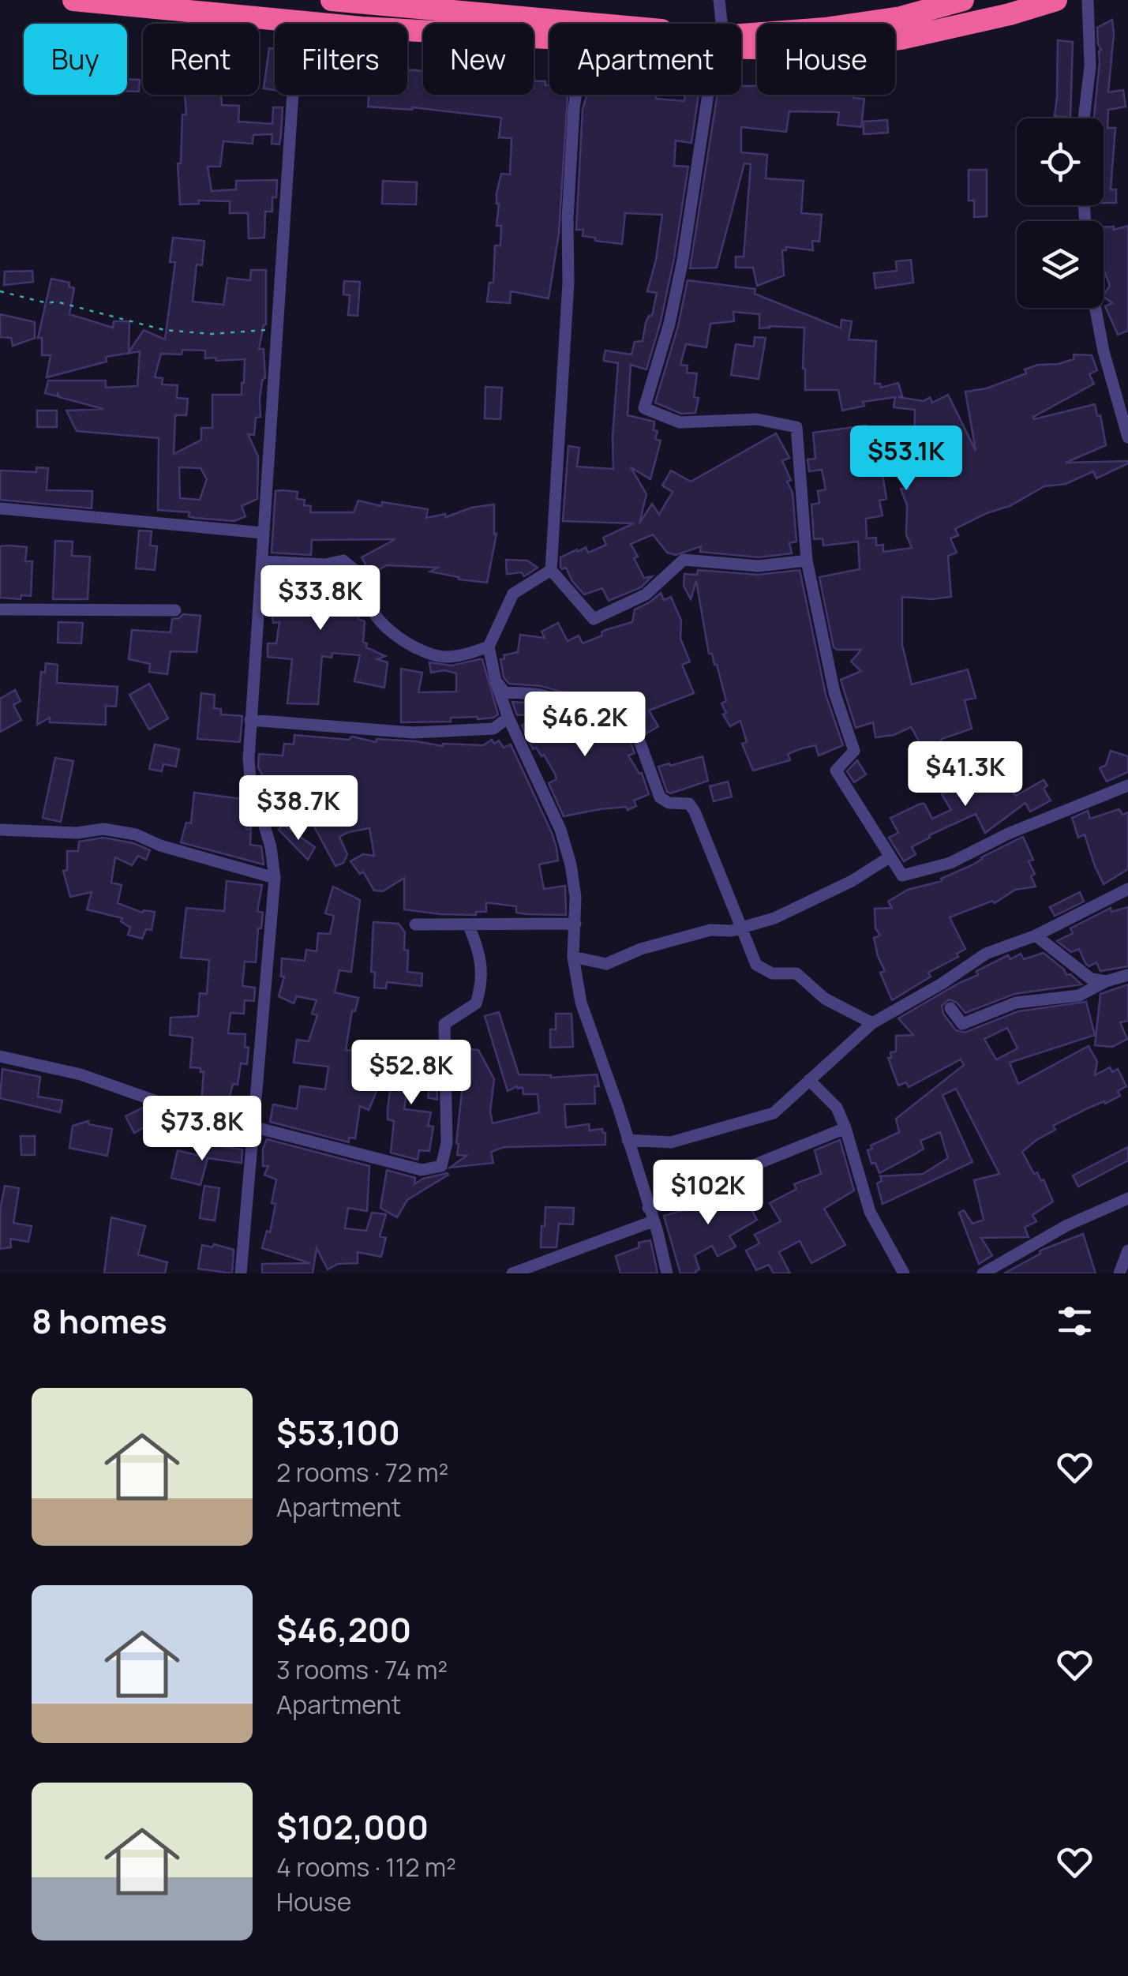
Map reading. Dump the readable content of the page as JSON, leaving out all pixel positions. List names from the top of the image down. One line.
{"page":{"chip":["Buy","Rent","Filters","New","Apartment","House"],"price":["$53.1K","$33.8K","$46.2K","$41.3K","$38.7K","$52.8K","$73.8K","$102K"],"heading":"8 homes","list":[{"name":"$53,100","note":"2 rooms · 72 m² · Apartment"},{"name":"$46,200","note":"3 rooms · 74 m² · Apartment"},{"name":"$102,000","note":"4 rooms · 112 m² · House"}]}}
